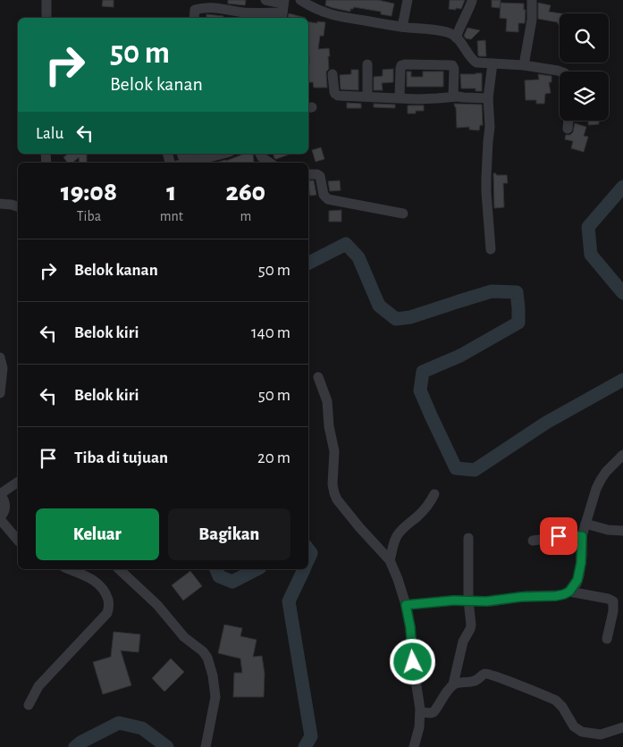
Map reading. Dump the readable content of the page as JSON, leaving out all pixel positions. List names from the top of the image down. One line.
{"page":{"turn":["50 m","Belok kanan"],"then":"Lalu","eta":["19:08","Tiba","1","mnt","260","m"],"list":[{"name":"Belok kanan","value":"50 m"},{"name":"Belok kiri","value":"140 m"},{"name":"Belok kiri","value":"50 m"},{"name":"Tiba di tujuan","value":"20 m"}],"buttons":["Keluar","Bagikan"]}}
